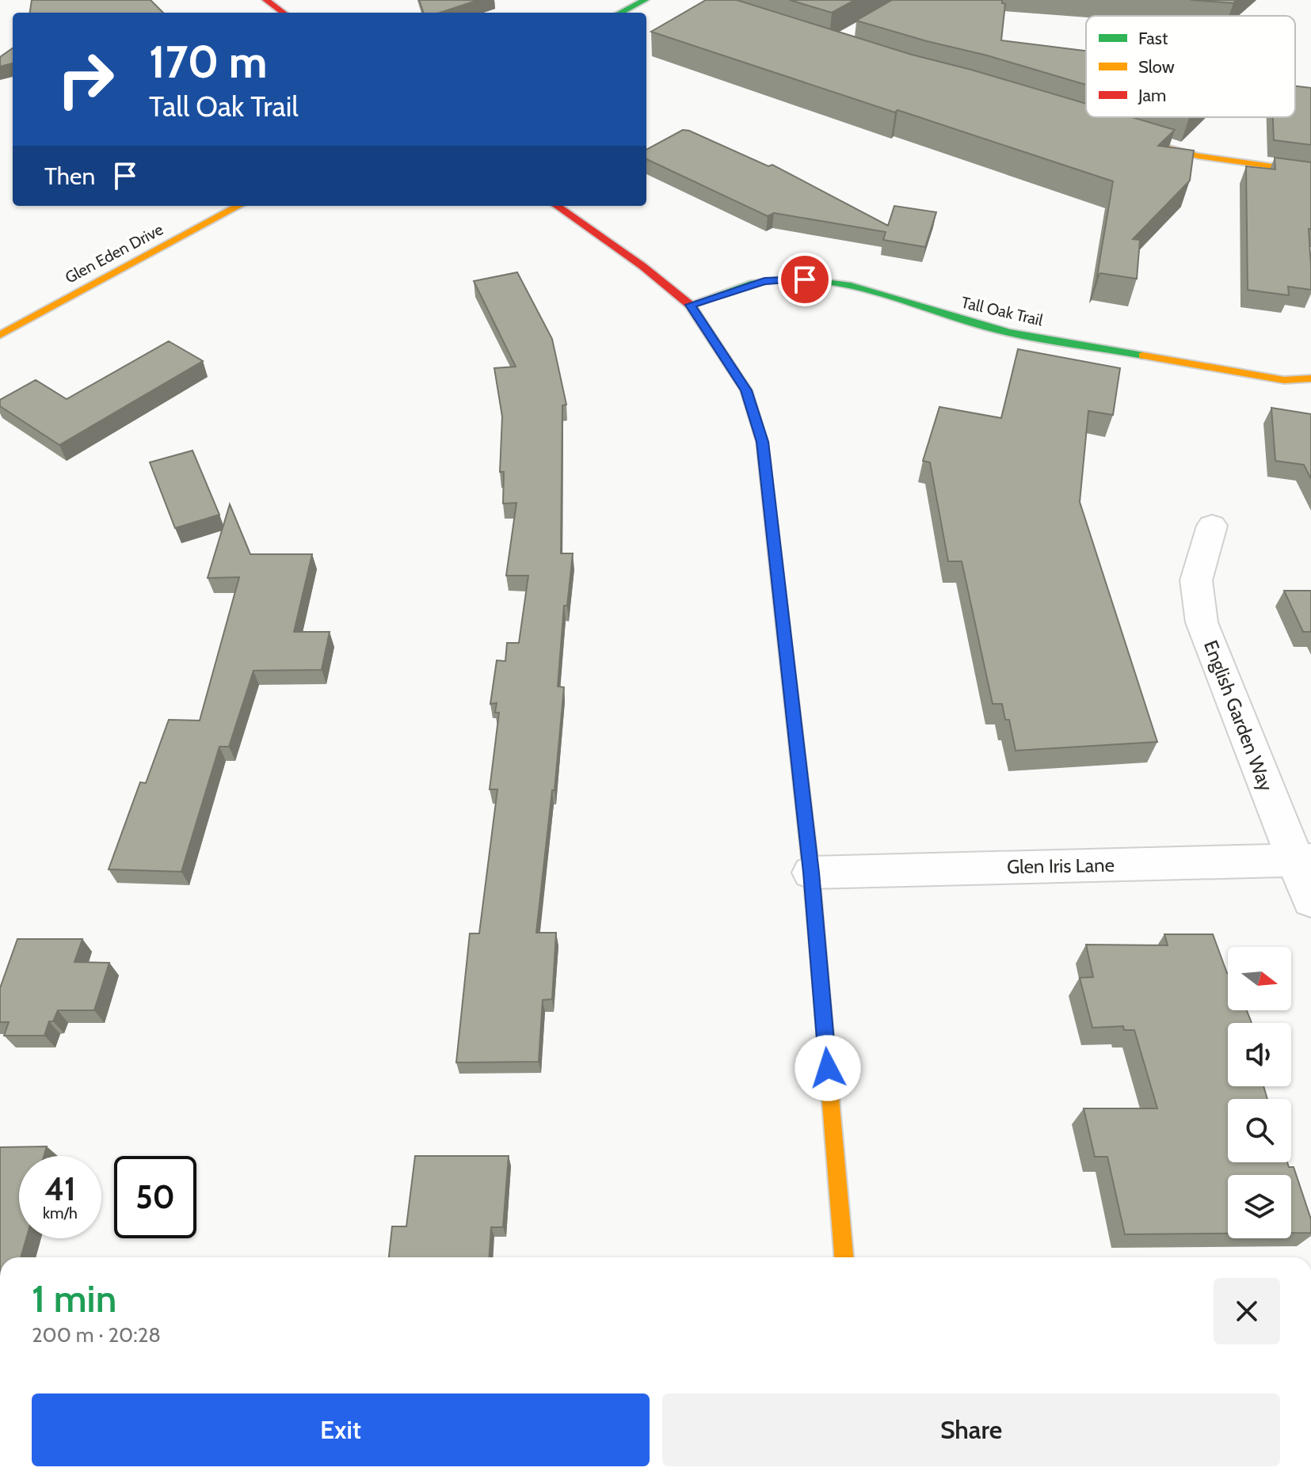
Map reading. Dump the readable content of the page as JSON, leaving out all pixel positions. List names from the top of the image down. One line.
{"streets":{"main road":["Glen Eden Drive","Tall Oak Trail"],"street":["English Garden Way","Glen Iris Lane"]},"crossings":[["English Garden Way","Glen Iris Lane"]],"legend":["Fast","Slow","Jam"],"north":"right","page":{"turn":["170 m","Tall Oak Trail"],"then":"Then","speed":"41 km/h","limit":"50","heading":["1 min","200 m · 20:28"],"buttons":["Exit","Share"]}}
